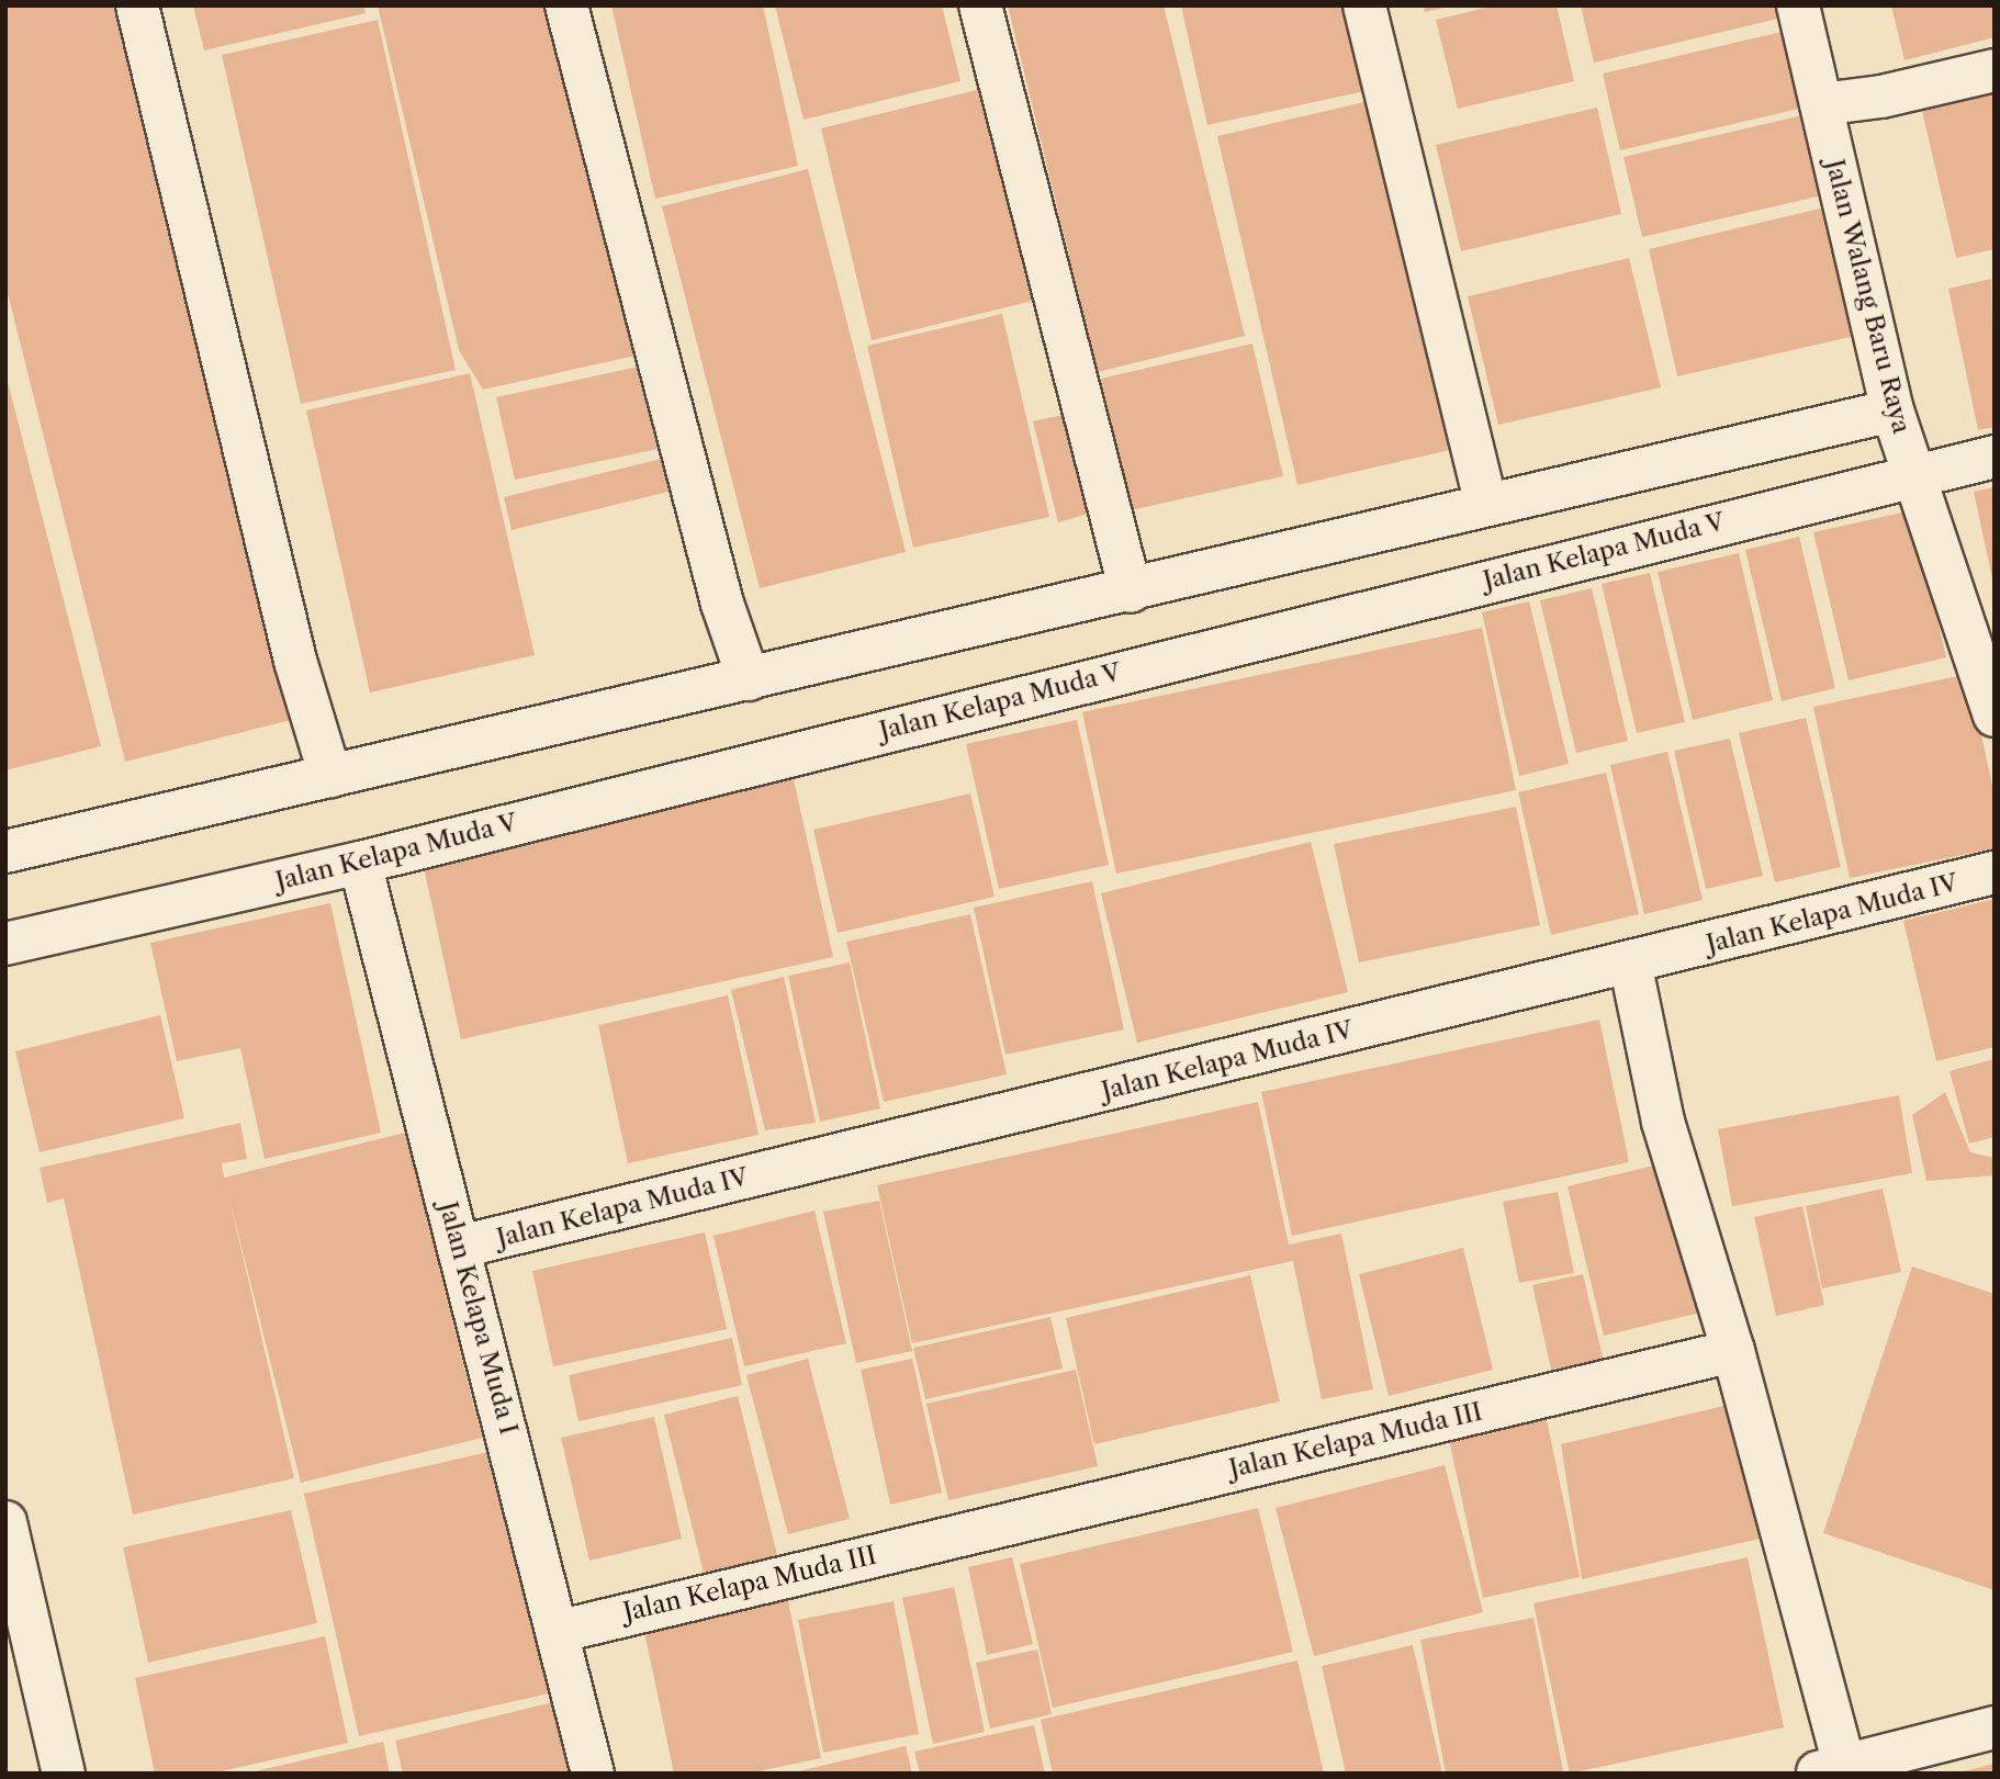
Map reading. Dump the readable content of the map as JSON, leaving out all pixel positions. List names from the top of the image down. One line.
{"streets":{"street":["Jalan Walang Baru Raya","Jalan Kelapa Muda V","Jalan Kelapa Muda IV","Jalan Kelapa Muda I","Jalan Kelapa Muda III"]},"crossings":[["Jalan Walang Baru Raya","Jalan Kelapa Muda V"],["Jalan Kelapa Muda V","Jalan Kelapa Muda I"],["Jalan Kelapa Muda IV","Jalan Kelapa Muda I"],["Jalan Kelapa Muda I","Jalan Kelapa Muda III"]]}
